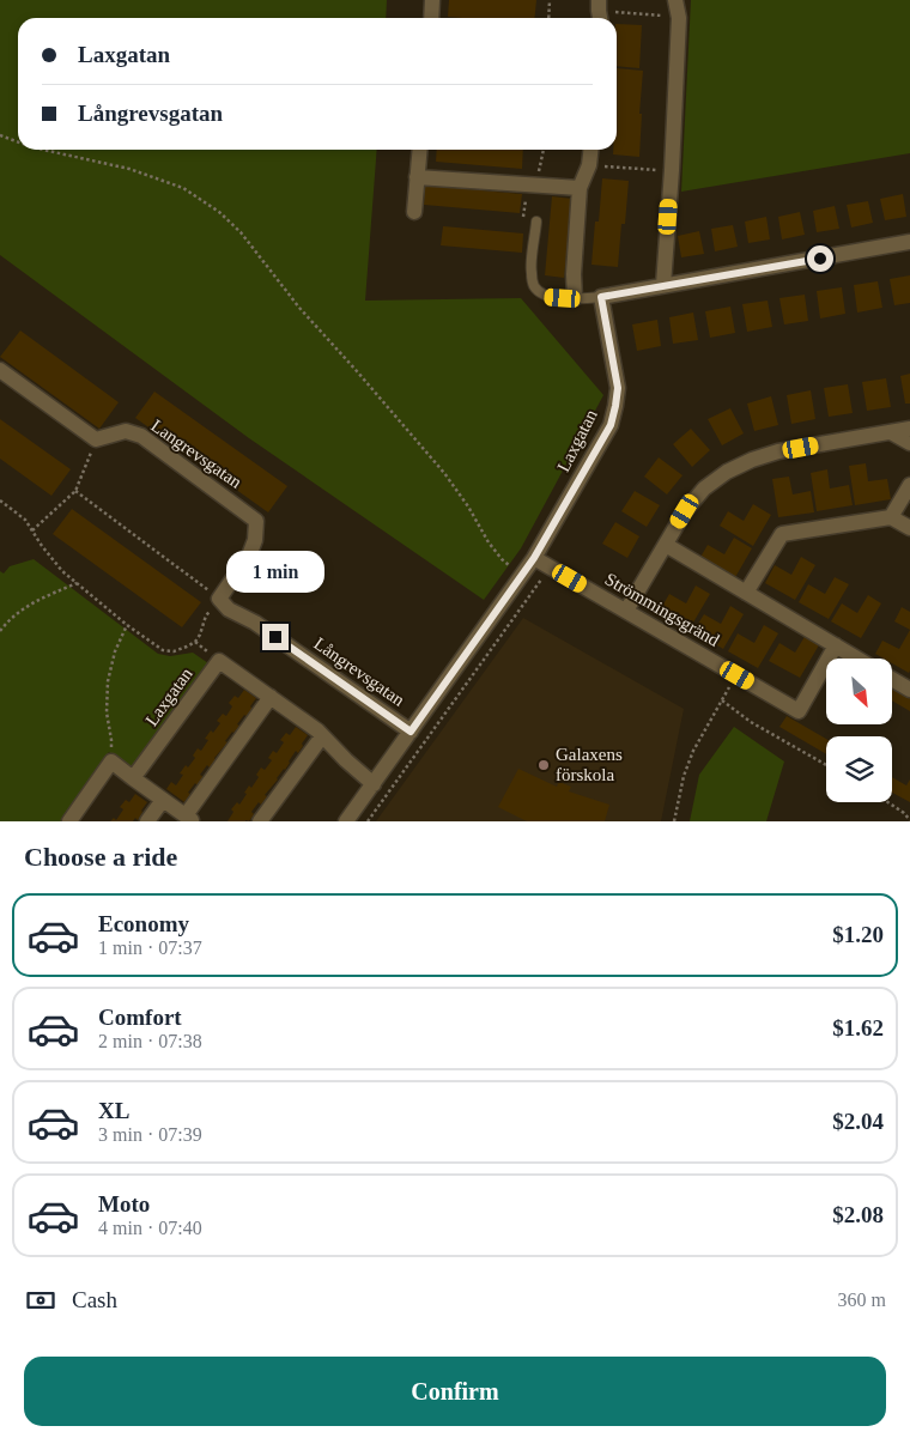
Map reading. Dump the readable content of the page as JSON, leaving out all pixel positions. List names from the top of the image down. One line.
{"streets":{"street":["Laxgatan","Langrevsgatan","Strömmingsgränd","Långrevsgatan"]},"crossings":[["Laxgatan","Strömmingsgränd"],["Laxgatan","Långrevsgatan"],["Langrevsgatan","Långrevsgatan"]],"places":["Galaxens förskola"],"north":"bottom right","page":{"banner":["Laxgatan","Långrevsgatan"],"bubble":"1 min","heading":"Choose a ride","list":[{"name":"Economy","note":"1 min · 07:37","value":"$1.20"},{"name":"Comfort","note":"2 min · 07:38","value":"$1.62"},{"name":"XL","note":"3 min · 07:39","value":"$2.04"},{"name":"Moto","note":"4 min · 07:40","value":"$2.08"}],"pay":["Cash","360 m"],"buttons":"Confirm"}}
